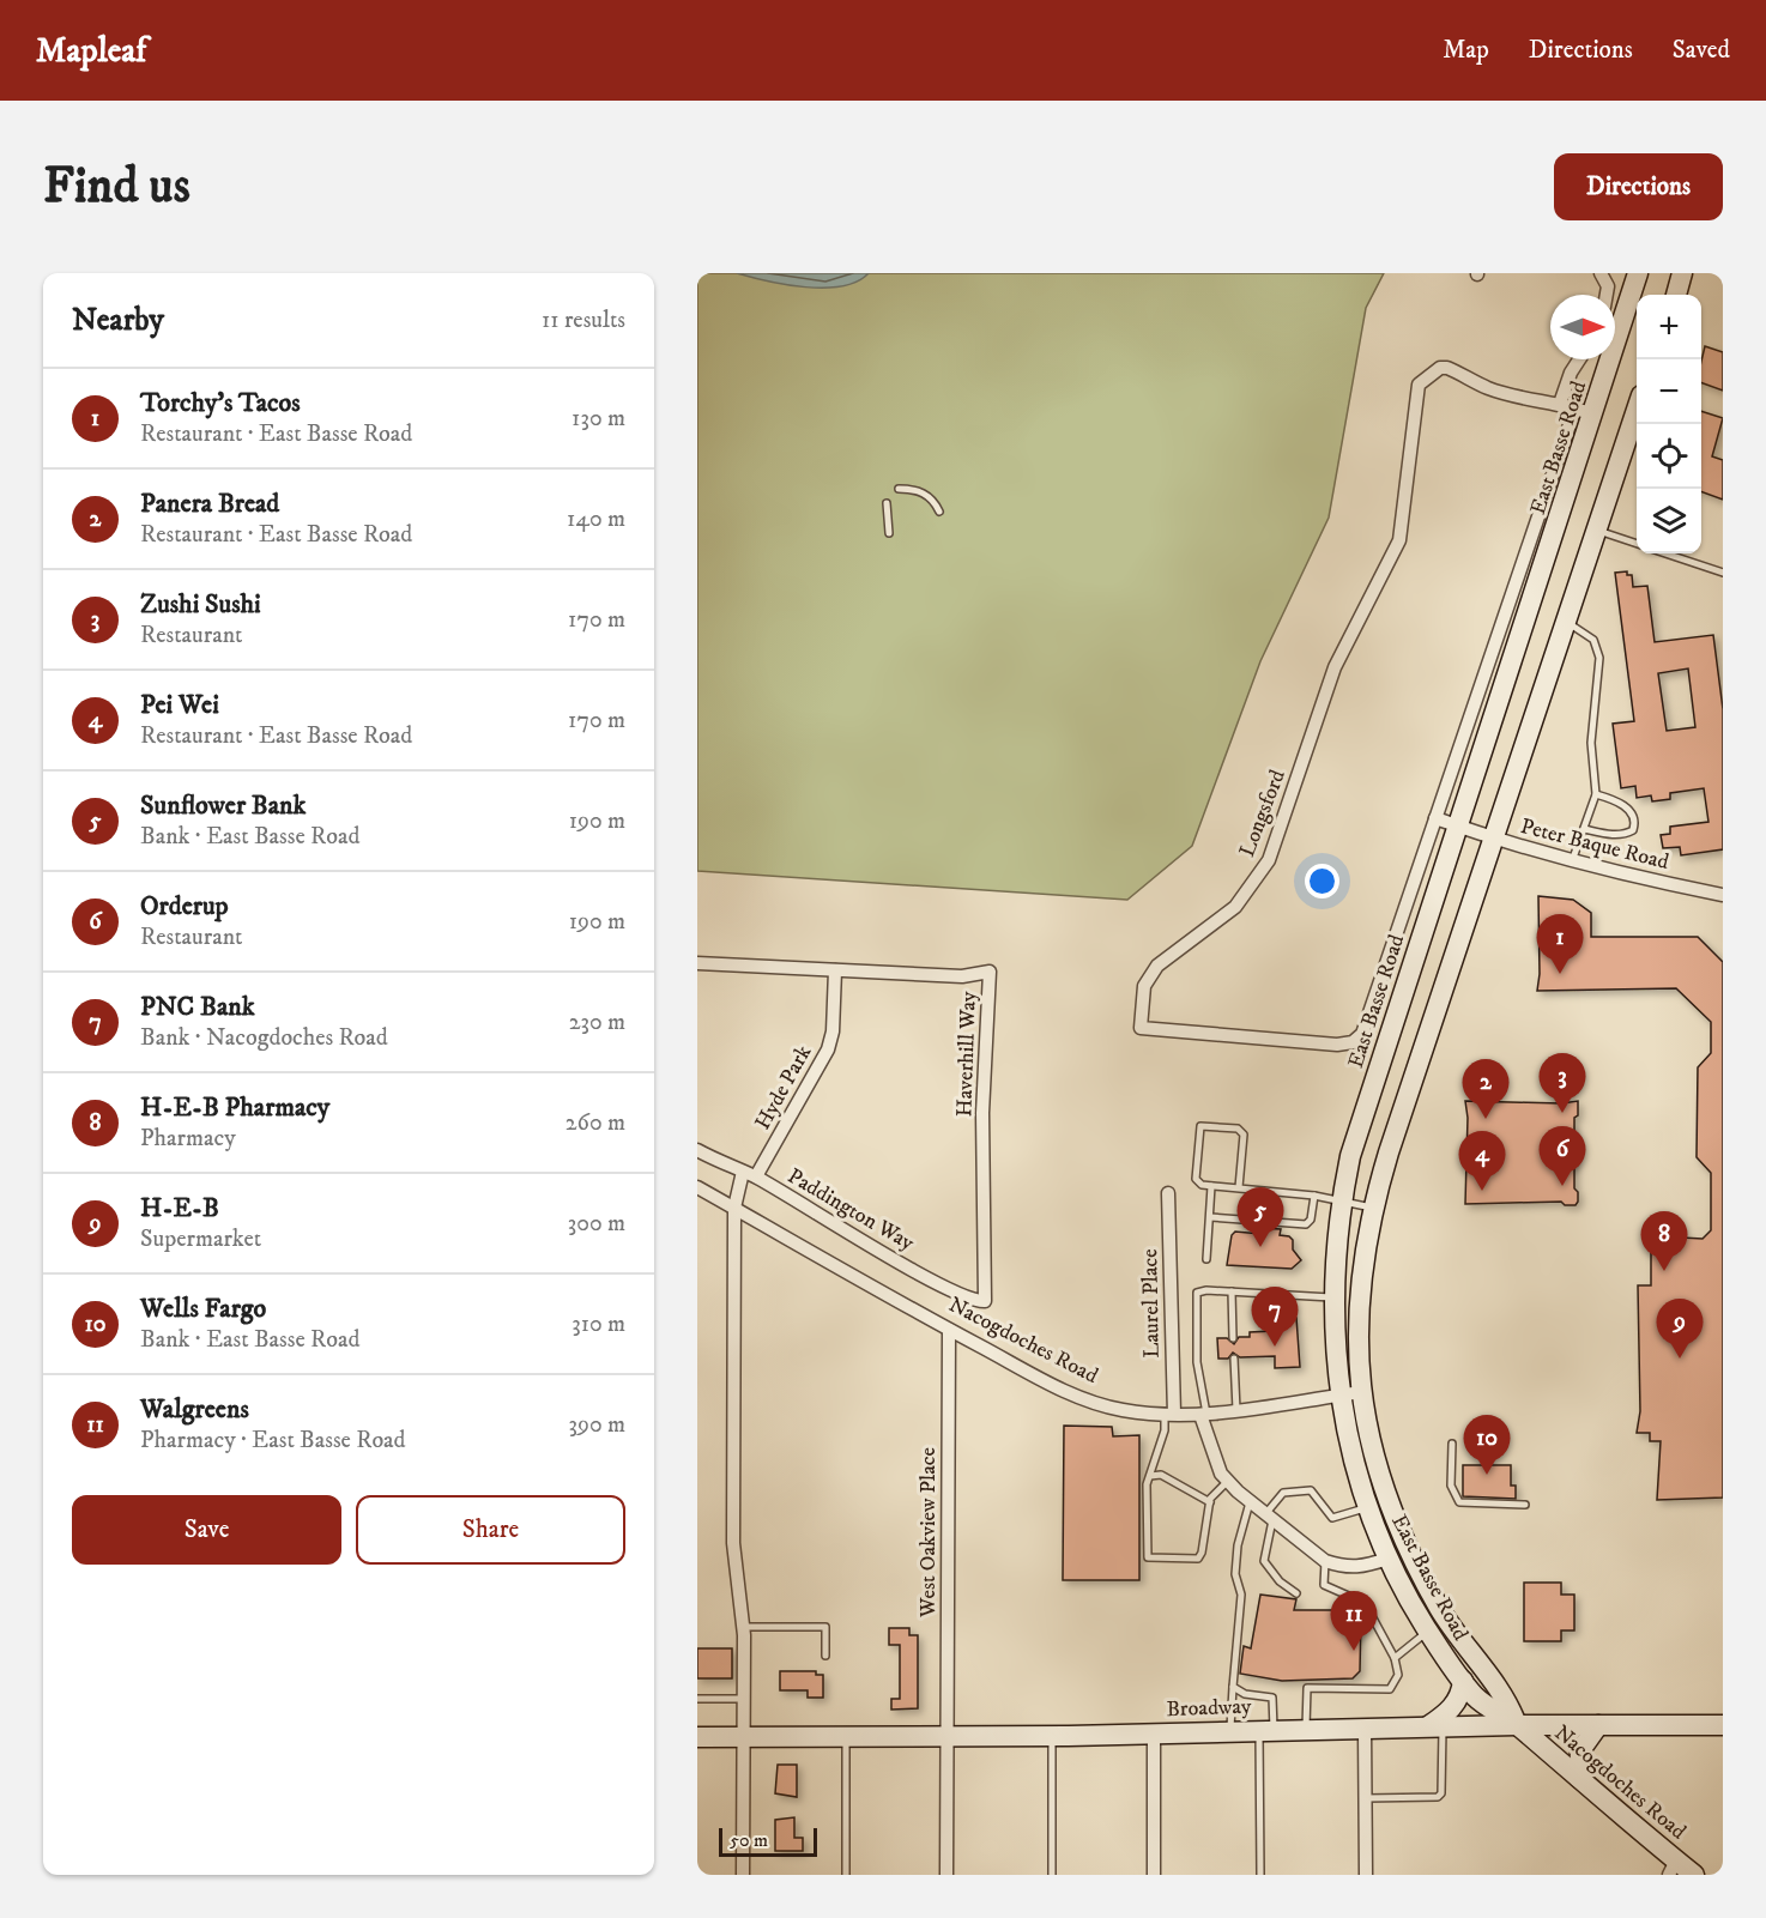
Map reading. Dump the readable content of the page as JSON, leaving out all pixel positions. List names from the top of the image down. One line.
{"streets":{"main road":["East Basse Road","Nacogdoches Road","Broadway"],"street":["Longsford","Peter Baque Road","Haverhill Way","Hyde Park","Paddington Way","Laurel Place","West Oakview Place"]},"crossings":[["East Basse Road","Longsford"],["East Basse Road","Peter Baque Road"],["East Basse Road","Nacogdoches Road"],["East Basse Road","Broadway"],["Haverhill Way","Hyde Park"],["Haverhill Way","Paddington Way"],["Hyde Park","Paddington Way"],["Hyde Park","Nacogdoches Road"],["Hyde Park","Broadway"],["Laurel Place","Nacogdoches Road"],["Nacogdoches Road","West Oakview Place"],["Nacogdoches Road","Broadway"],["West Oakview Place","Broadway"]],"scale_bar":"50 m","north":"right","page":{"header":"Mapleaf","nav":["Map","Directions","Saved"],"buttons":["Directions",["Save","Share"]],"title":"Find us","heading":["Nearby","11 results"],"map_buttons":["+","−"],"list":[{"mark":"1","name":"Torchy's Tacos","note":"Restaurant · East Basse Road","value":"130 m"},{"mark":"2","name":"Panera Bread","note":"Restaurant · East Basse Road","value":"140 m"},{"mark":"3","name":"Zushi Sushi","note":"Restaurant","value":"170 m"},{"mark":"4","name":"Pei Wei","note":"Restaurant · East Basse Road","value":"170 m"},{"mark":"5","name":"Sunflower Bank","note":"Bank · East Basse Road","value":"190 m"},{"mark":"6","name":"Orderup","note":"Restaurant","value":"190 m"},{"mark":"7","name":"PNC Bank","note":"Bank · Nacogdoches Road","value":"230 m"},{"mark":"8","name":"H-E-B Pharmacy","note":"Pharmacy","value":"260 m"},{"mark":"9","name":"H-E-B","note":"Supermarket","value":"300 m"},{"mark":"10","name":"Wells Fargo","note":"Bank · East Basse Road","value":"310 m"},{"mark":"11","name":"Walgreens","note":"Pharmacy · East Basse Road","value":"390 m"}],"pins":["1","3","2","6","4","5","8","7","9","10","11"],"scale":"50 m"}}
